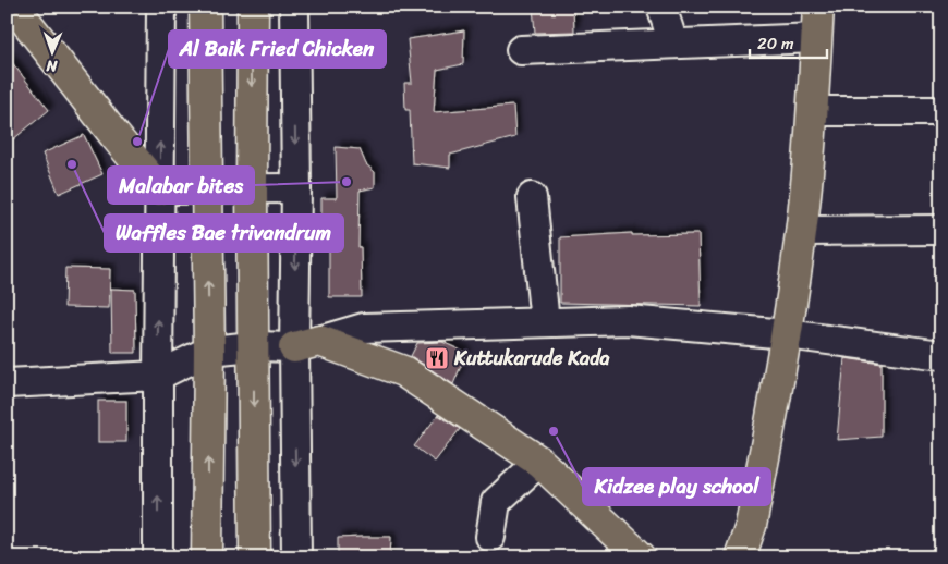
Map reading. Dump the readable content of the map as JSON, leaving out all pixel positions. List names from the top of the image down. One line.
{"places":{"other":["Al Baik Fried Chicken","Waffles Bae trivandrum","Malabar bites","Kidzee play school"],"restaurant":["Kuttukarude Kada"]},"scale_bar":"20 m","north":"bottom"}
